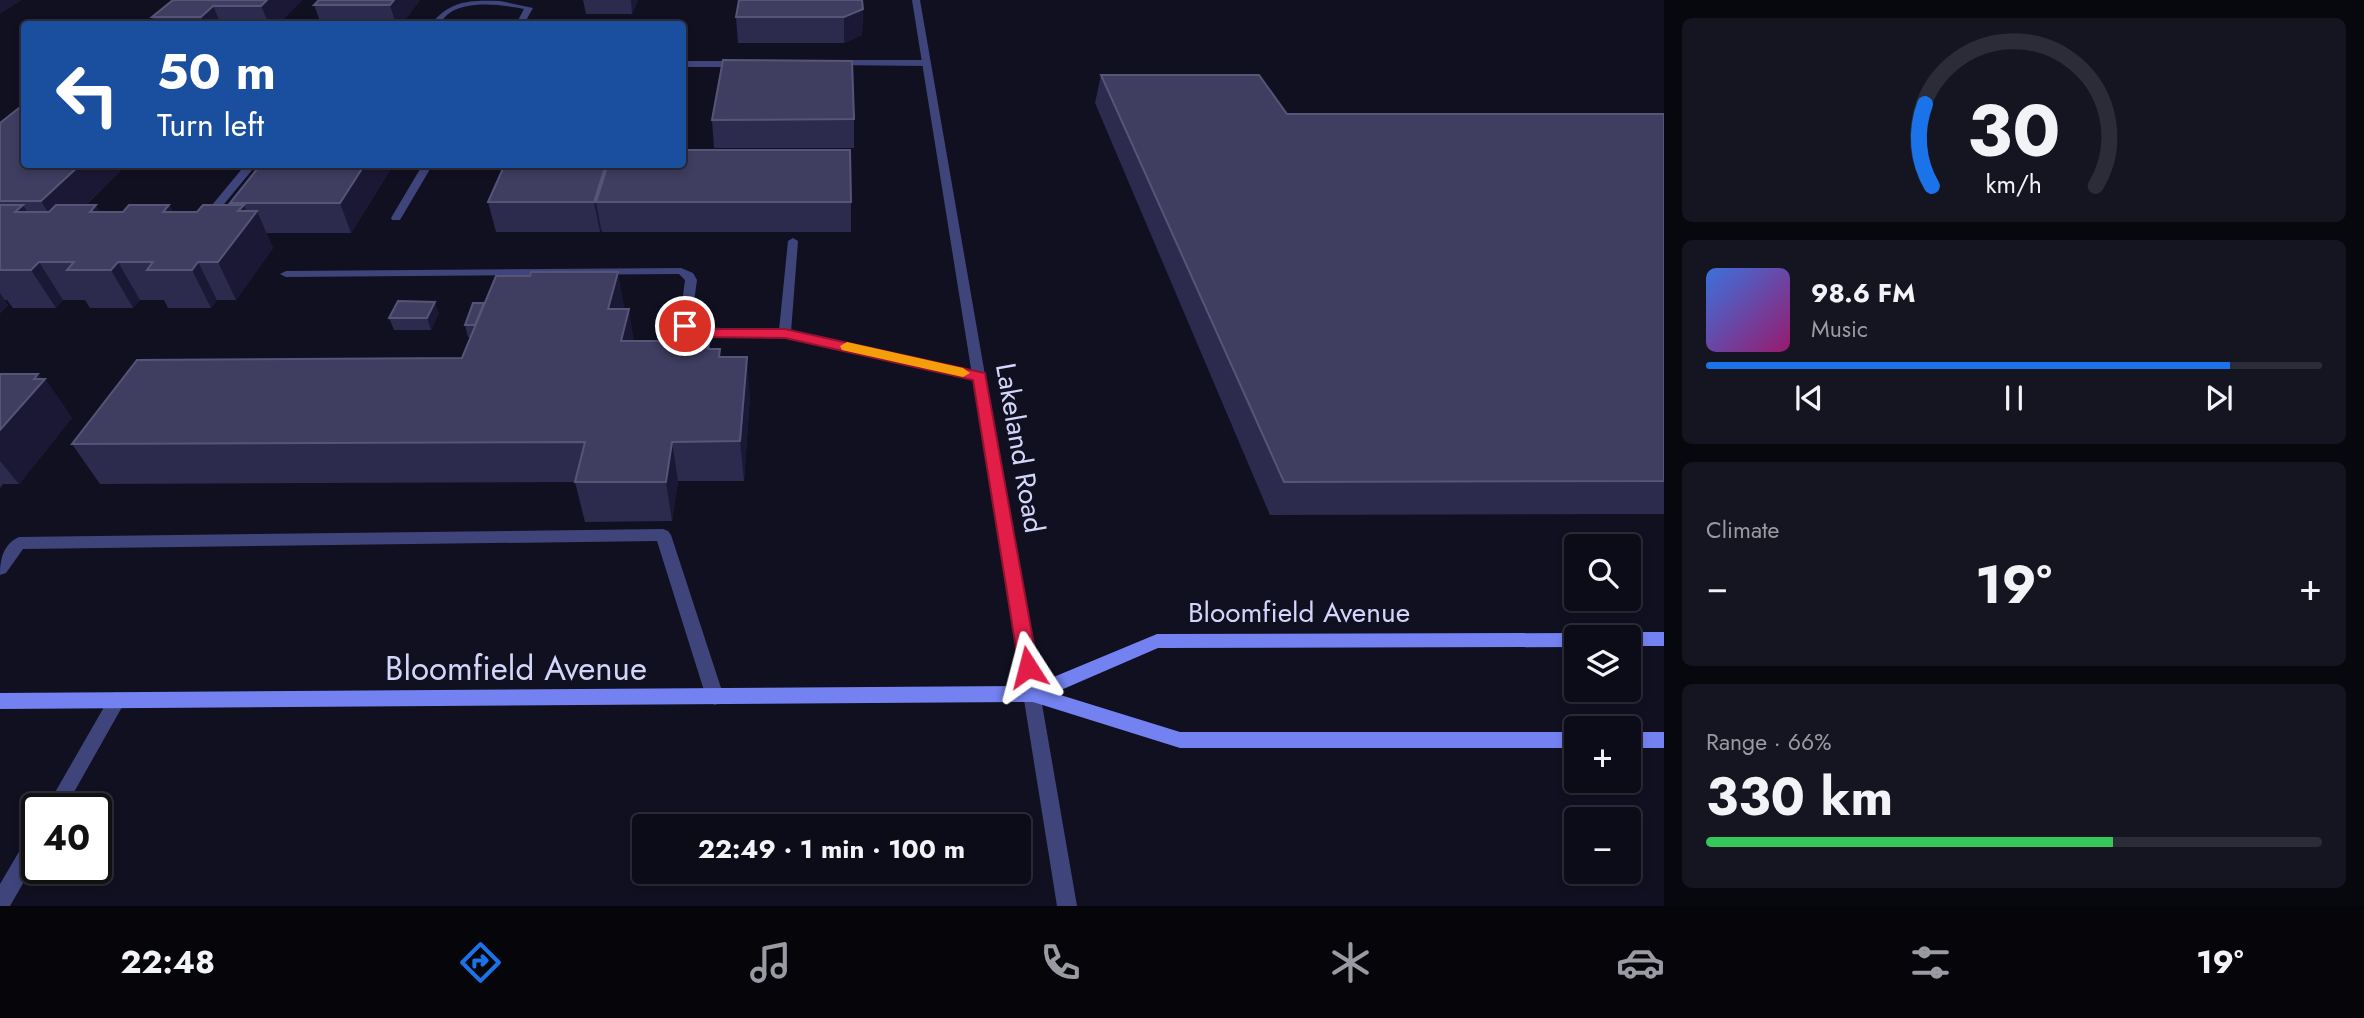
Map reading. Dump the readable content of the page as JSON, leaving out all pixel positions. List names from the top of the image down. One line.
{"streets":{"main road":["Bloomfield Avenue"],"street":["Lakeland Road"]},"crossings":[["Lakeland Road","Bloomfield Avenue"]],"page":{"turn":["50 m","Turn left"],"song":["98.6 FM","Music"],"tile":["Climate",["Range · 66%","330 km"]],"map_buttons":["+","−"],"heat":["−","19°","+"],"limit":"40","trip":"22:49 · 1 min · 100 m","tabs":["22:48","19°"],"gauge":["30","km/h"]}}
